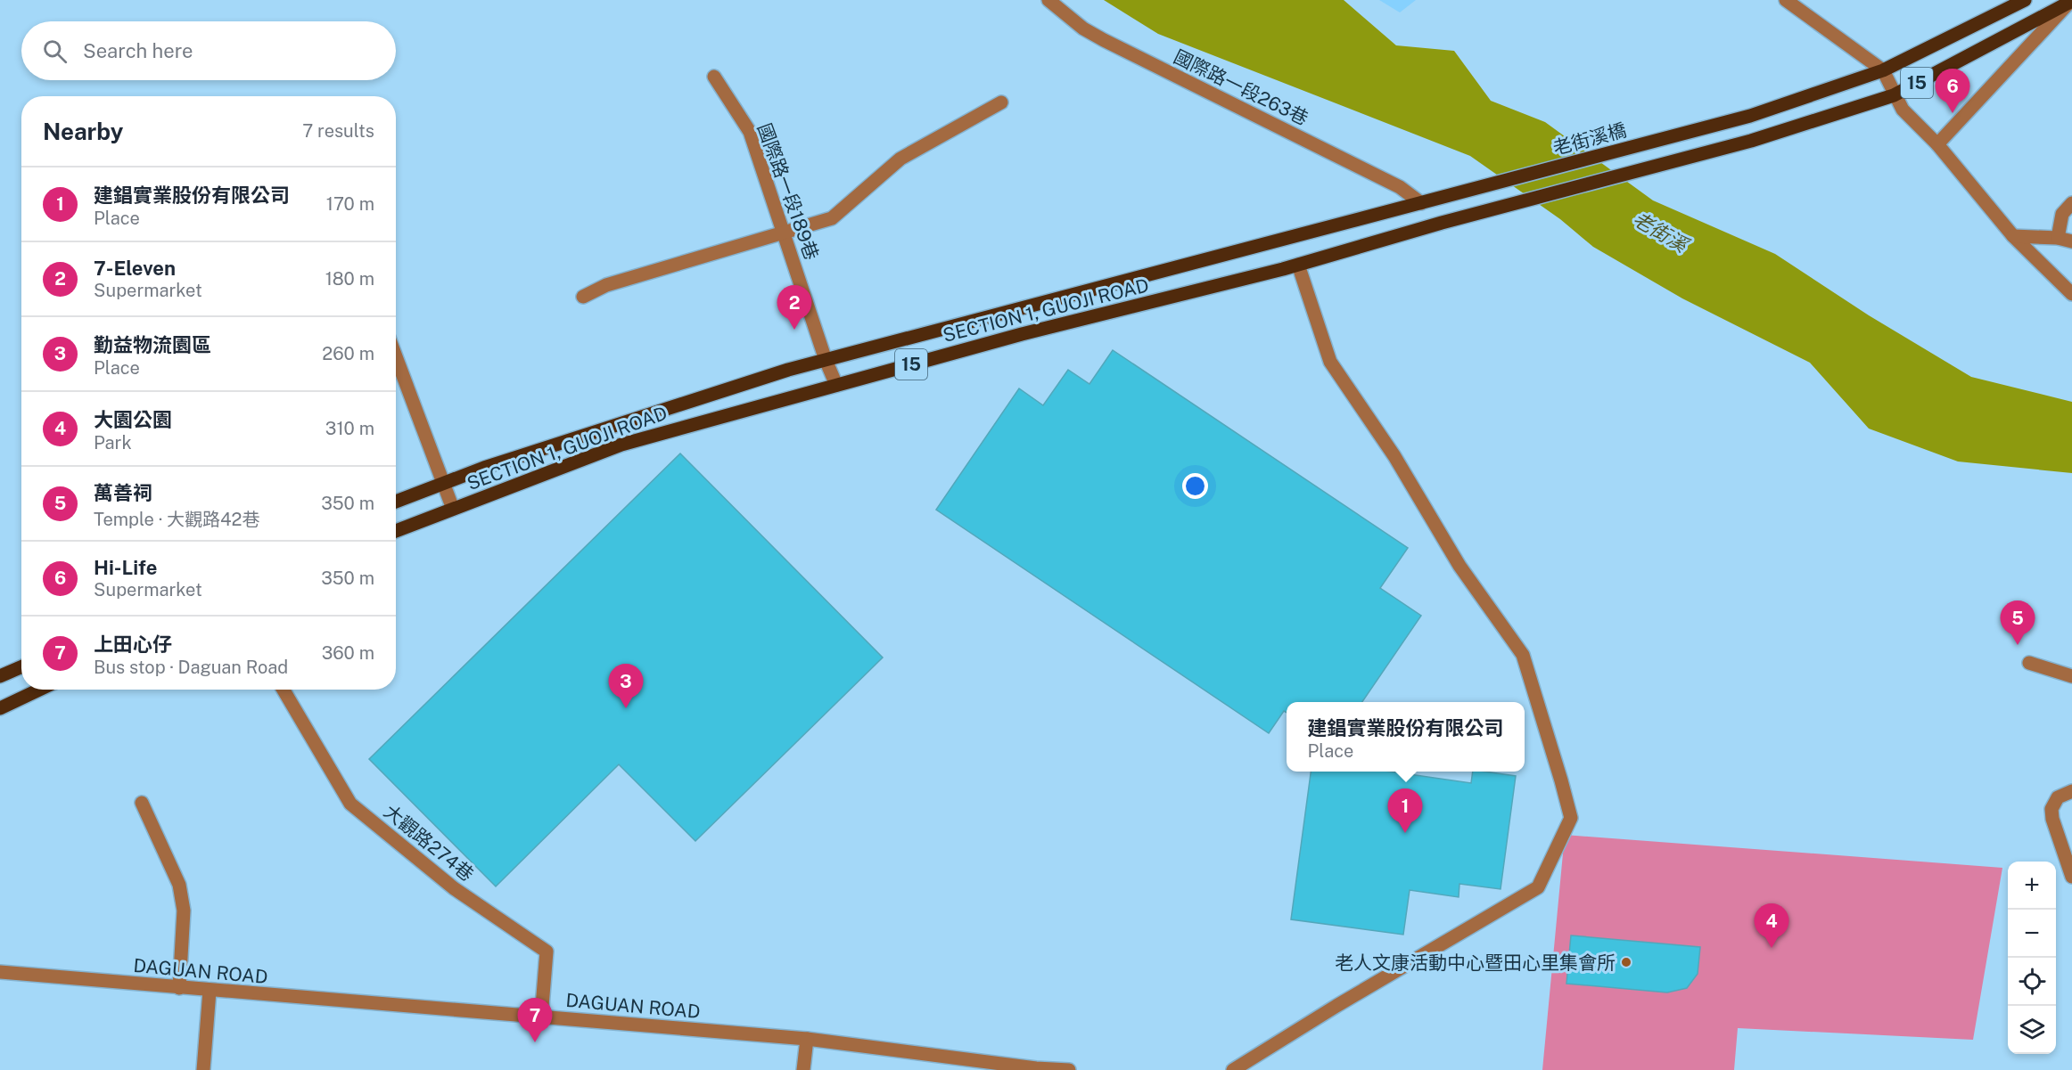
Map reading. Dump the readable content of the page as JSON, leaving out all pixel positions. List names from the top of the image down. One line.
{"streets":{"main road":["15","老街溪橋","SECTION 1, GUOJI ROAD"],"street":["國際路一段263巷","國際路一段189巷","大觀路274巷","DAGUAN ROAD"]},"crossings":[["15","老街溪橋"],["15","SECTION 1, GUOJI ROAD"],["國際路一段263巷","SECTION 1, GUOJI ROAD"],["老街溪橋","SECTION 1, GUOJI ROAD"],["國際路一段189巷","SECTION 1, GUOJI ROAD"],["大觀路274巷","DAGUAN ROAD"]],"water":["老街溪"],"places":["老人文康活動中心暨田心里集會所"],"page":{"search":"Search here","pins":["6","2","5","3","1","4","7"],"heading":["Nearby","7 results"],"list":[{"mark":"1","name":"建錩實業股份有限公司","note":"Place","value":"170 m"},{"mark":"2","name":"7-Eleven","note":"Supermarket","value":"180 m"},{"mark":"3","name":"勤益物流園區","note":"Place","value":"260 m"},{"mark":"4","name":"大園公園","note":"Park","value":"310 m"},{"mark":"5","name":"萬善祠","note":"Temple · 大觀路42巷","value":"350 m"},{"mark":"6","name":"Hi-Life","note":"Supermarket","value":"350 m"},{"mark":"7","name":"上田心仔","note":"Bus stop · Daguan Road","value":"360 m"}],"popup":["建錩實業股份有限公司","Place"],"map_buttons":["+","−"]}}
